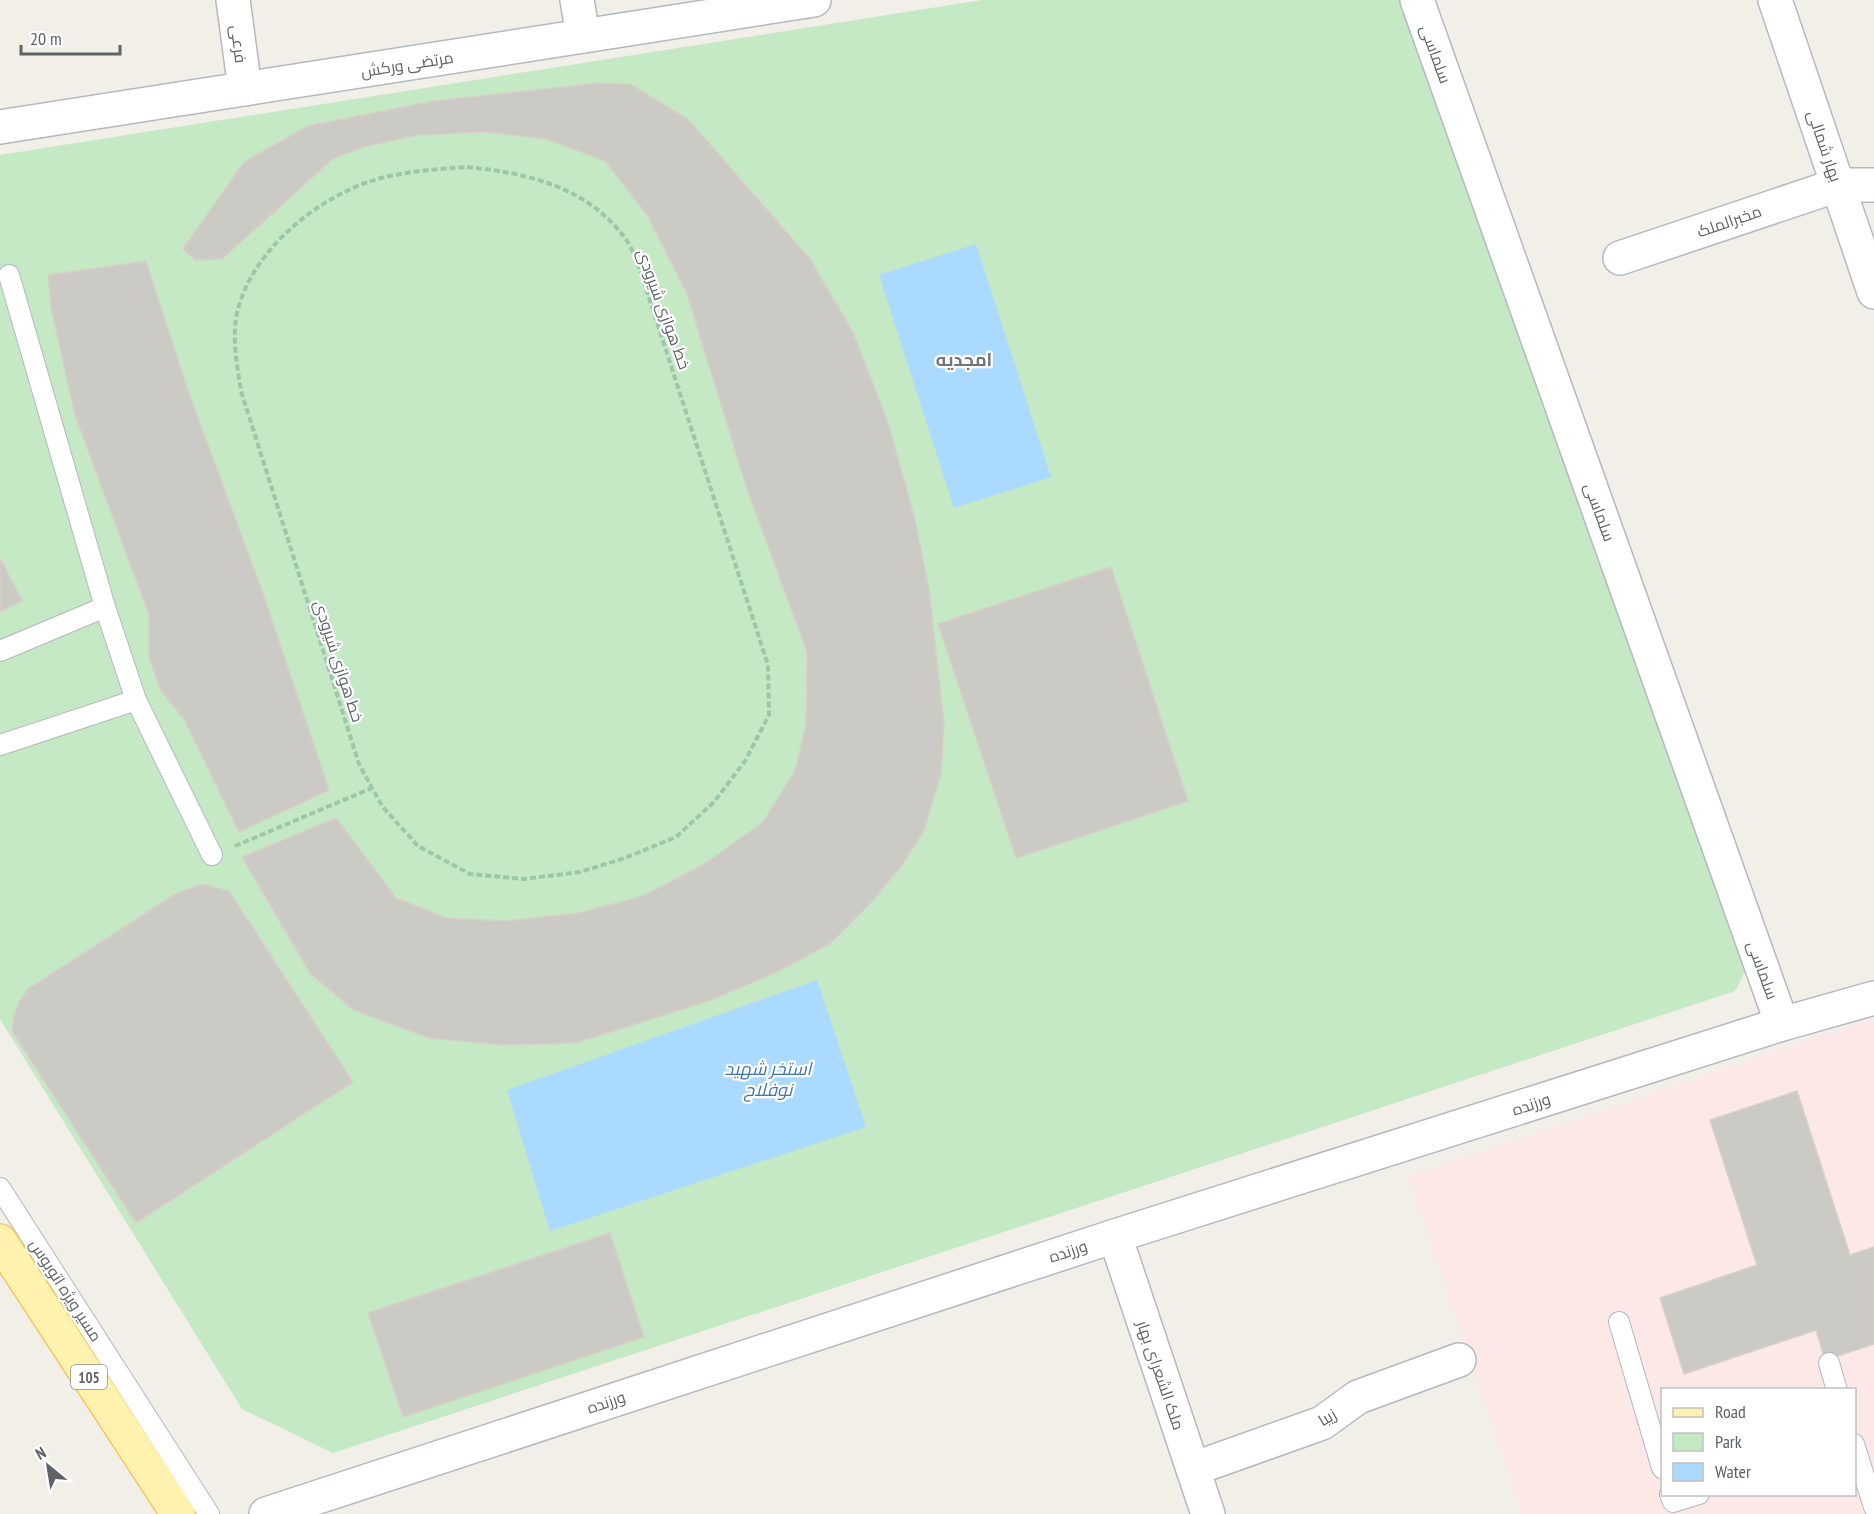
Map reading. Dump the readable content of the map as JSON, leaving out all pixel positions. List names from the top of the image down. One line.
{"streets":{"main road":["105"],"street":["فرعی","سلماسی","مرتضی ورکش","بهار شمالی","مخبرالملک","ورزنده","ملک الشعرای بهار","زیبا"],"lane":["مسیر ویژه اتوبوس"],"path":["خط هوازی شیرودی"]},"crossings":[["فرعی","مرتضی ورکش"],["سلماسی","ورزنده"],["بهار شمالی","مخبرالملک"],["ورزنده","ملک الشعرای بهار"],["ملک الشعرای بهار","زیبا"]],"districts":["امجدیه"],"water":["استخر شهید نوفلاح"],"legend":["Road","Park","Water"],"scale_bar":"20 m","north":"top left"}
